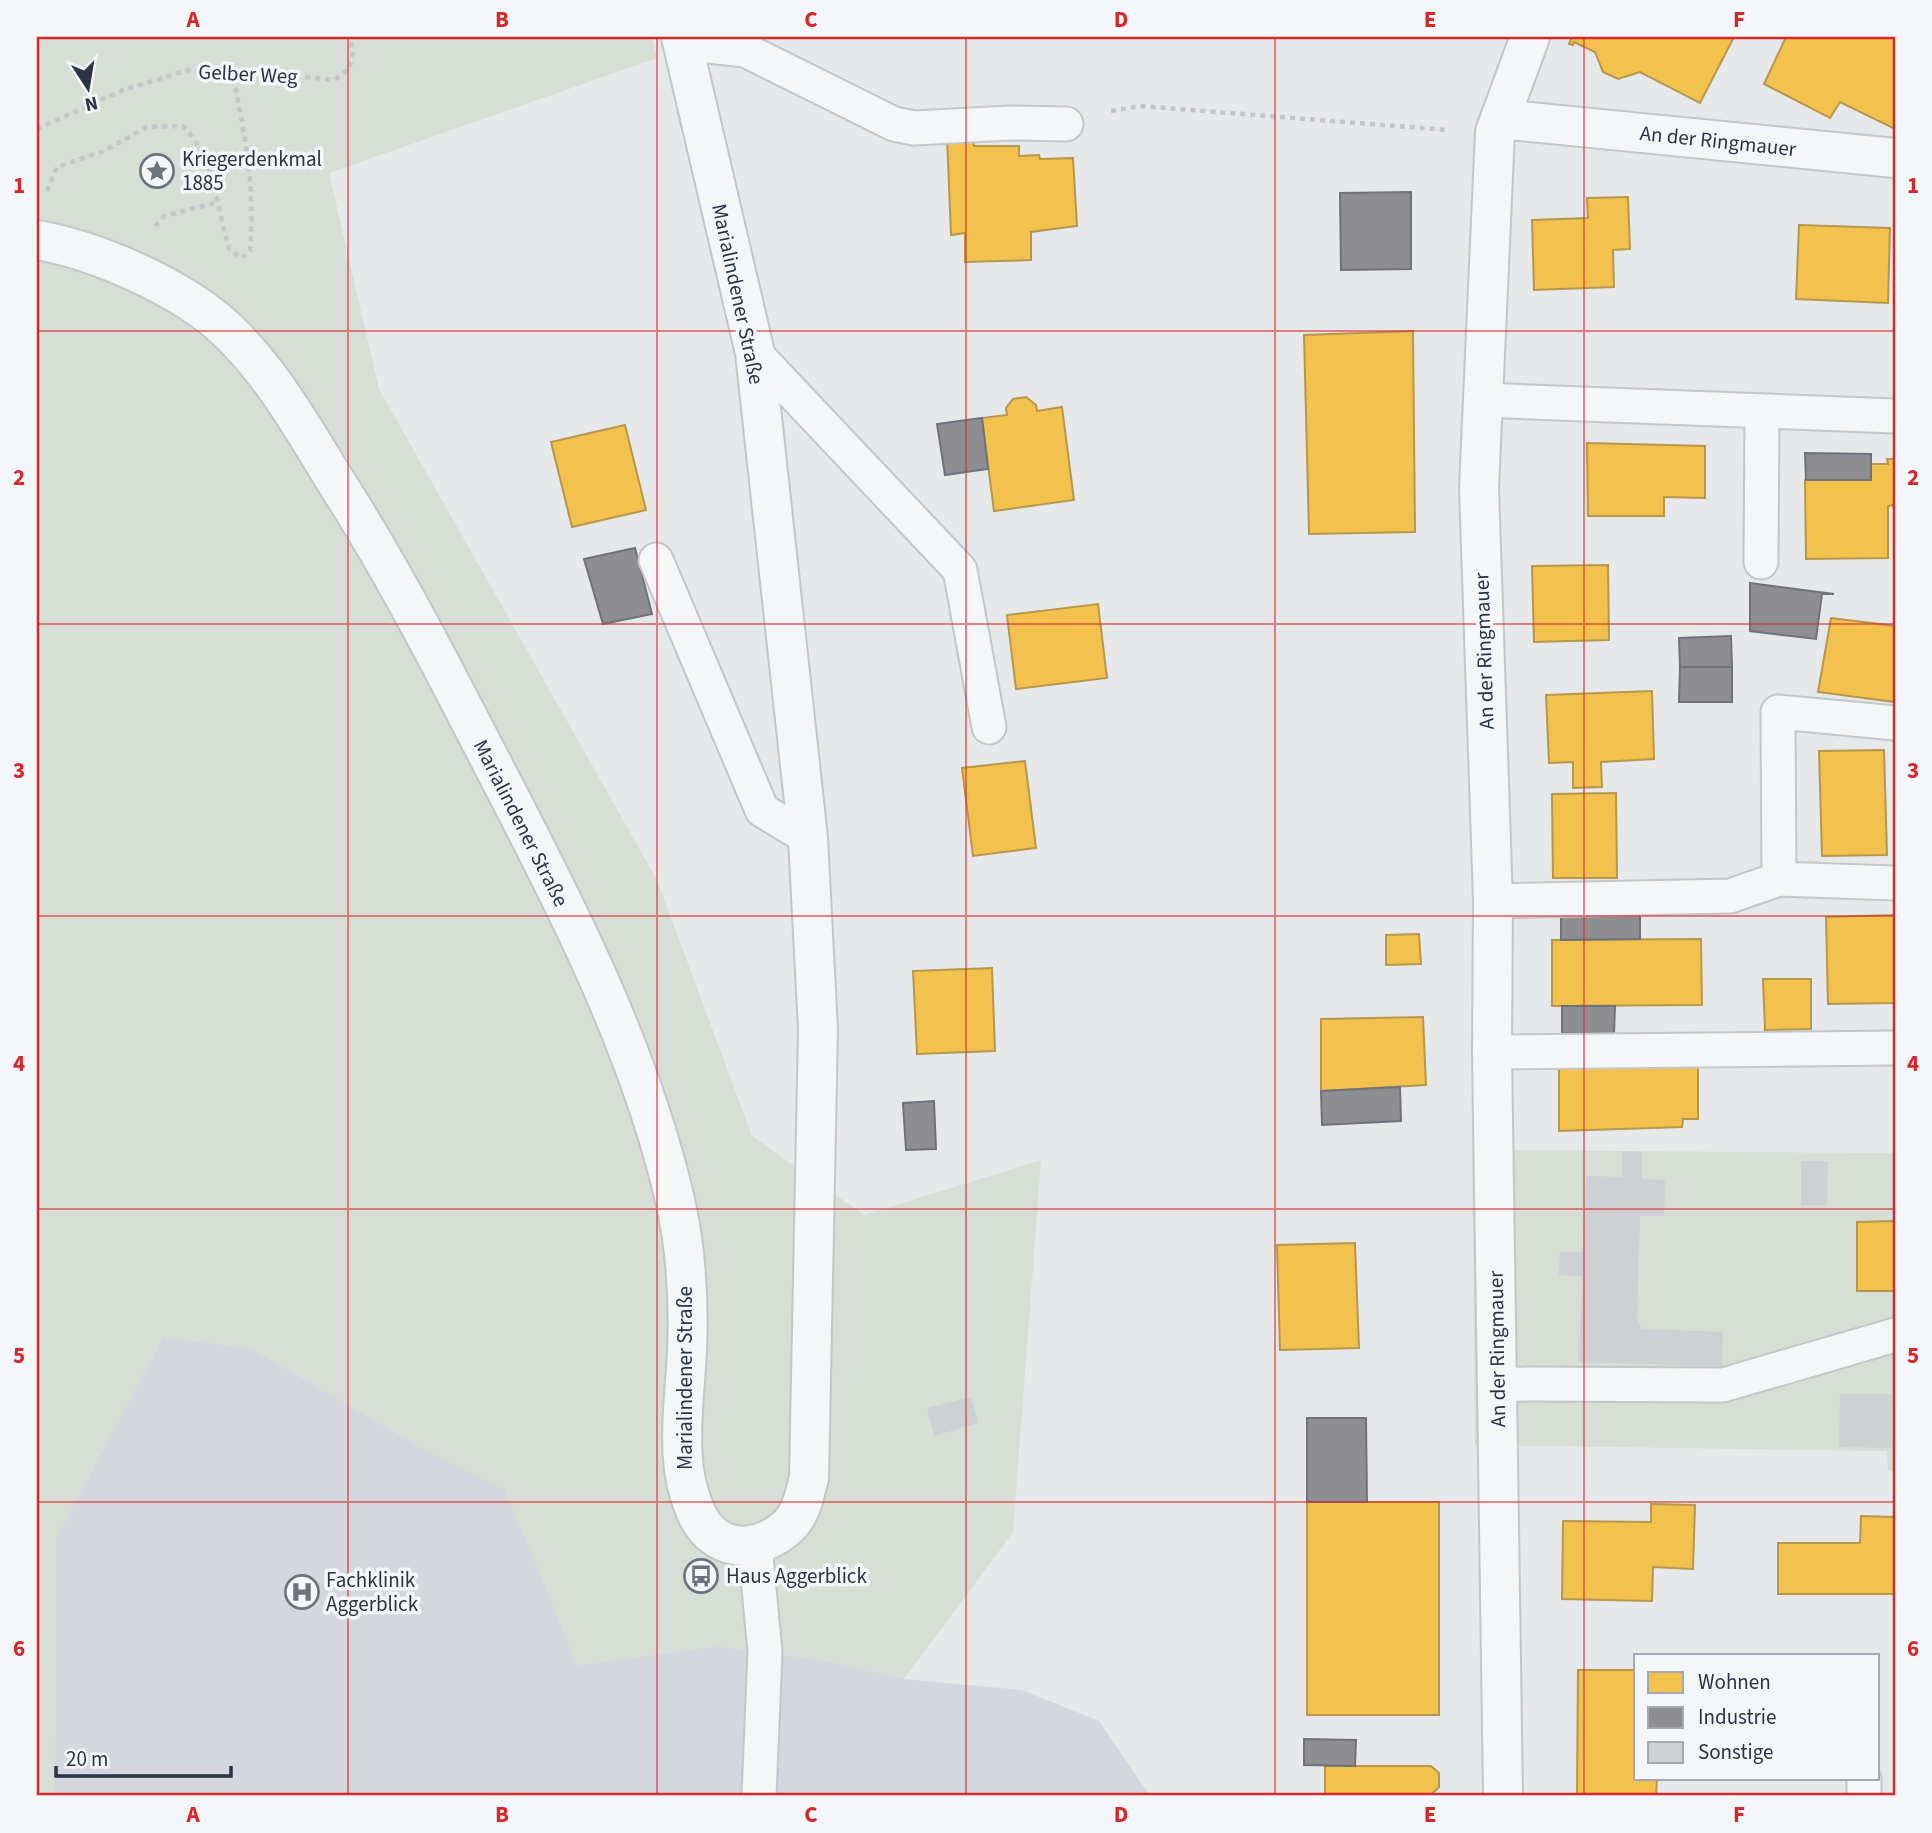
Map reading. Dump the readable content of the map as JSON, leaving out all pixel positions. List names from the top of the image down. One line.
{"streets":{"street":["An der Ringmauer","Marialindener Straße"],"path":["Gelber Weg"]},"places":{"place":["Kriegerdenkmal 1885"],"bus stop":["Haus Aggerblick"],"hospital":["Fachklinik Aggerblick"]},"legend":["Wohnen","Industrie","Sonstige"],"scale_bar":"20 m","north":"bottom","grid":{"columns":["A","B","C","D","E","F"],"rows":["1","2","3","4","5","6"]}}
